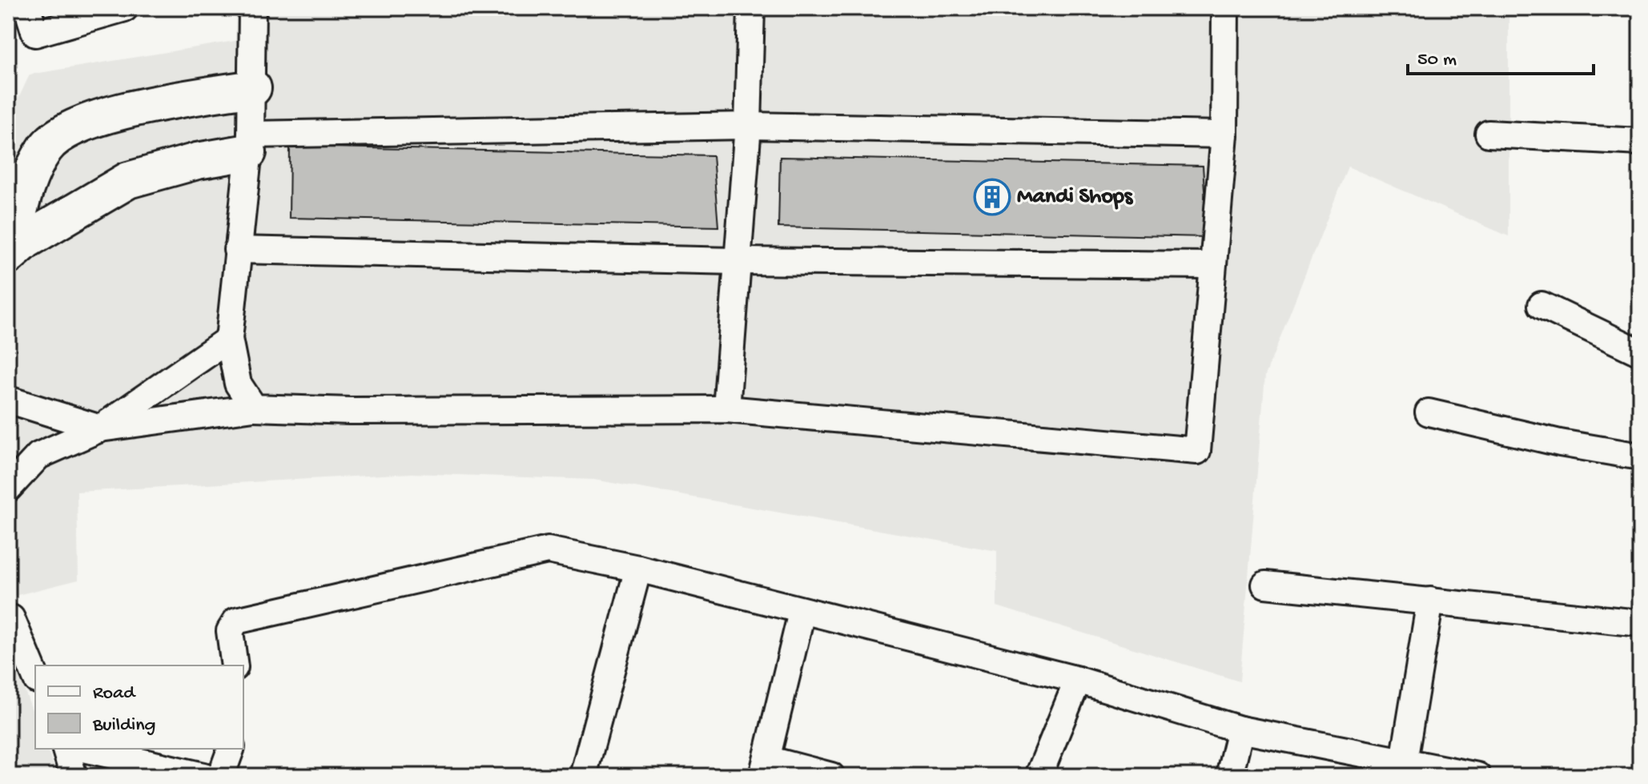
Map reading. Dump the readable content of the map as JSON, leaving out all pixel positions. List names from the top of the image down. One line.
{"places":{"building":["Mandi Shops"]},"legend":["Road","Building"],"scale_bar":"50 m"}
